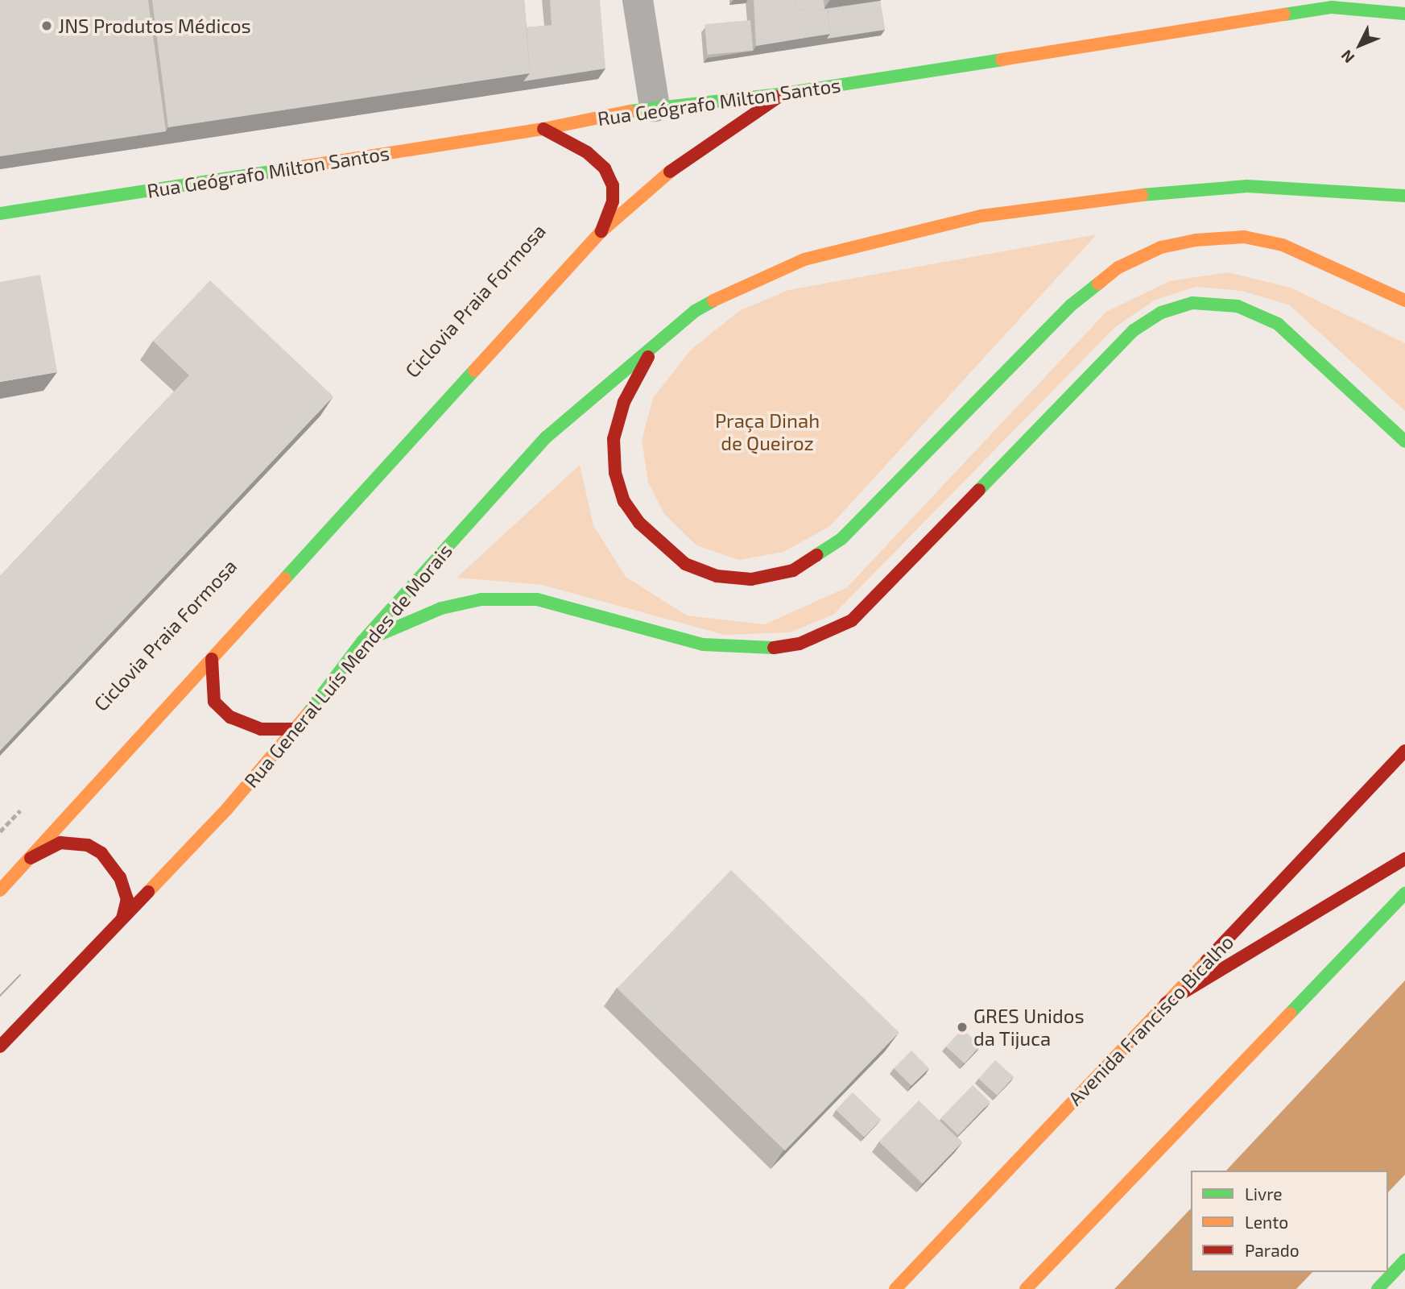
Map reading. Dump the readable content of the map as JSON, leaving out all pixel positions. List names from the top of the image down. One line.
{"streets":{"main road":["Rua Geógrafo Milton Santos","Rua General Luís Mendes de Morais","Avenida Francisco Bicalho"]},"parks":["Praça Dinah de Queiroz"],"places":["JNS Produtos Médicos","GRES Unidos da Tijuca"],"legend":["Livre","Lento","Parado"],"north":"bottom left"}
